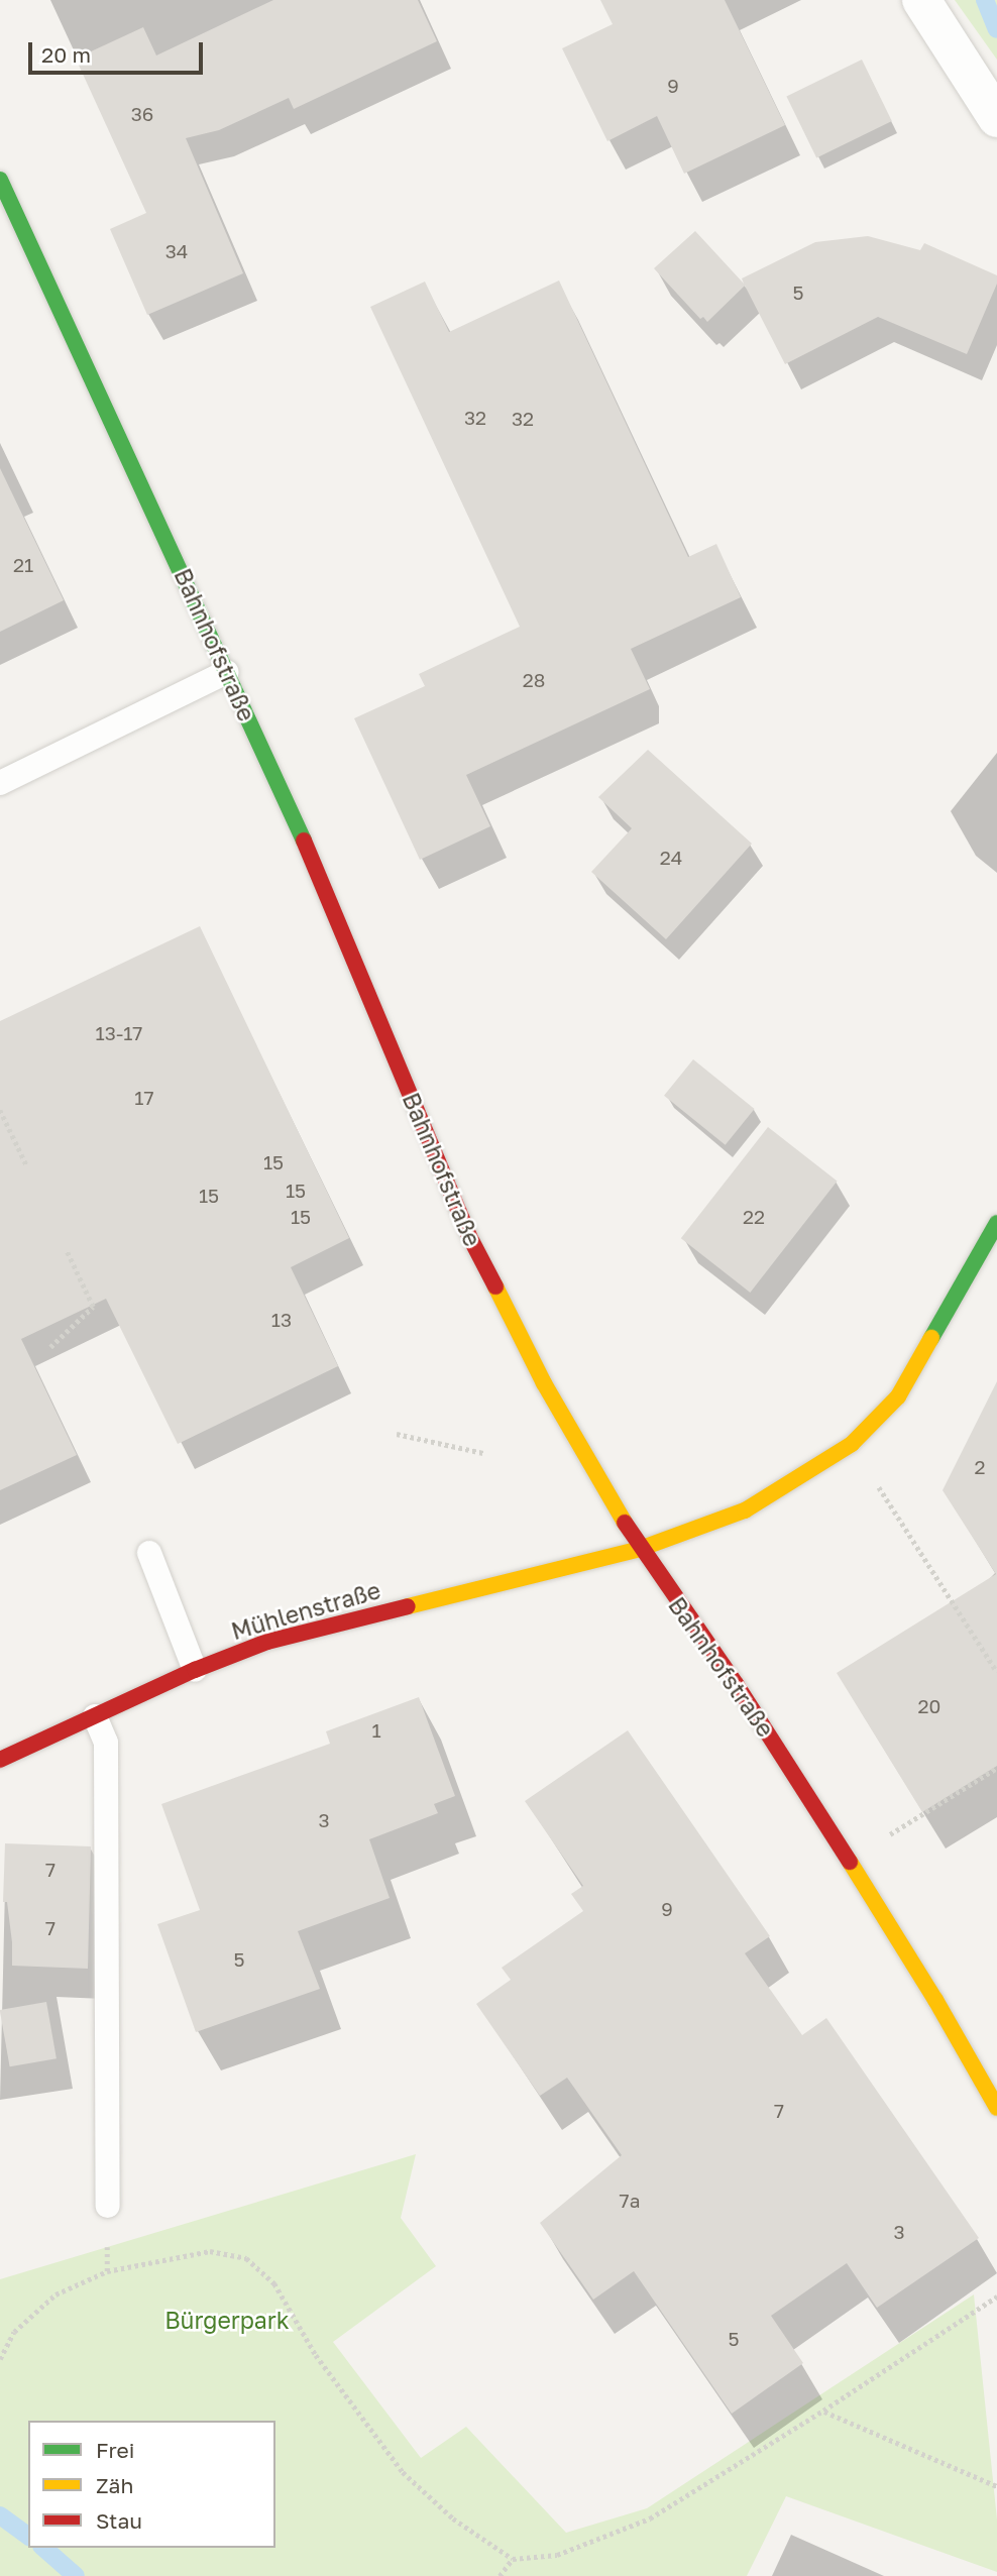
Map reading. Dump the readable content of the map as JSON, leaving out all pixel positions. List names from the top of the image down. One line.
{"streets":{"street":["Bahnhofstraße","Mühlenstraße"]},"crossings":[["Bahnhofstraße","Mühlenstraße"]],"parks":["Bürgerpark"],"house_numbers":["9","36","34","5","32","32","21","28","24","13-17","17","15","15","15","15","22","13","2","20","1","3","7","9","7","5","7","7a","3","5"],"legend":["Frei","Zäh","Stau"],"scale_bar":"20 m"}
